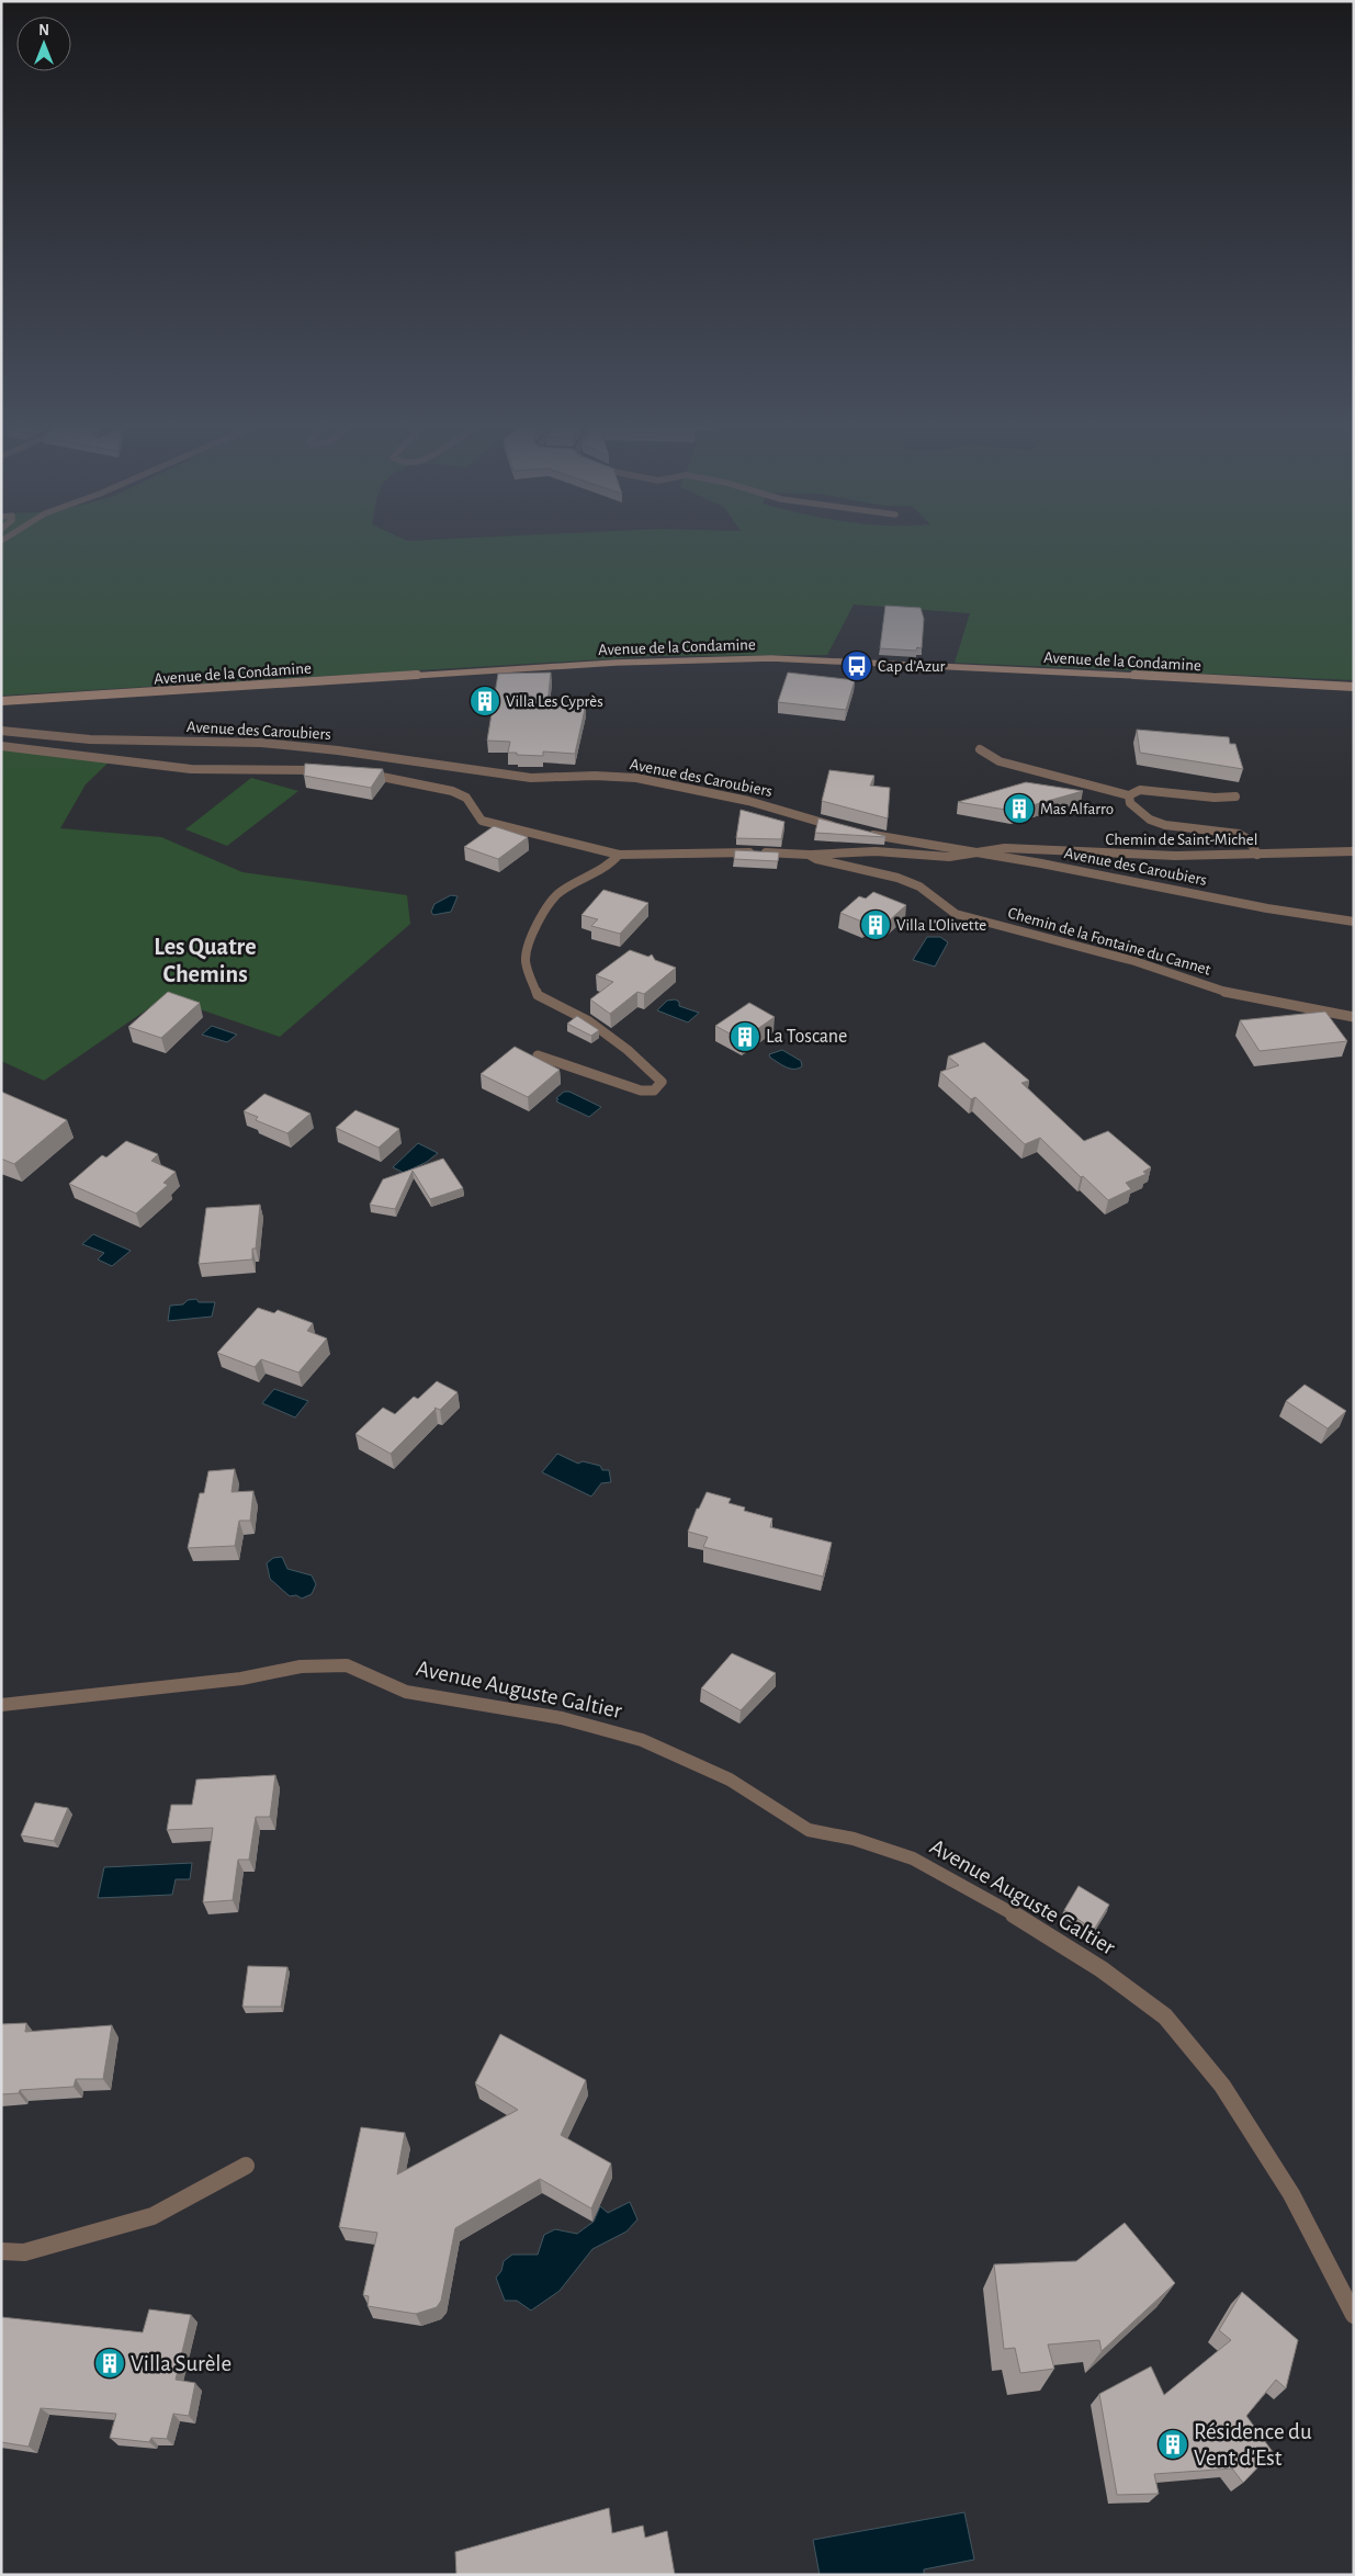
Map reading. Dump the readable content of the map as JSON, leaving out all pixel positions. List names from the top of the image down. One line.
{"streets":{"main road":["Avenue de la Condamine"],"street":["Avenue des Caroubiers","Chemin de Saint-Michel","Chemin de la Fontaine du Cannet","Avenue Auguste Galtier"]},"crossings":[["Avenue des Caroubiers","Chemin de Saint-Michel"]],"districts":["Les Quatre Chemins"],"places":{"bus stop":["Cap d’Azur"],"building":["Villa Les Cyprès","Mas Alfarro","Villa L'Olivette","La Toscane","Villa Surèle","Résidence du Vent d'Est"]},"north":"top"}
